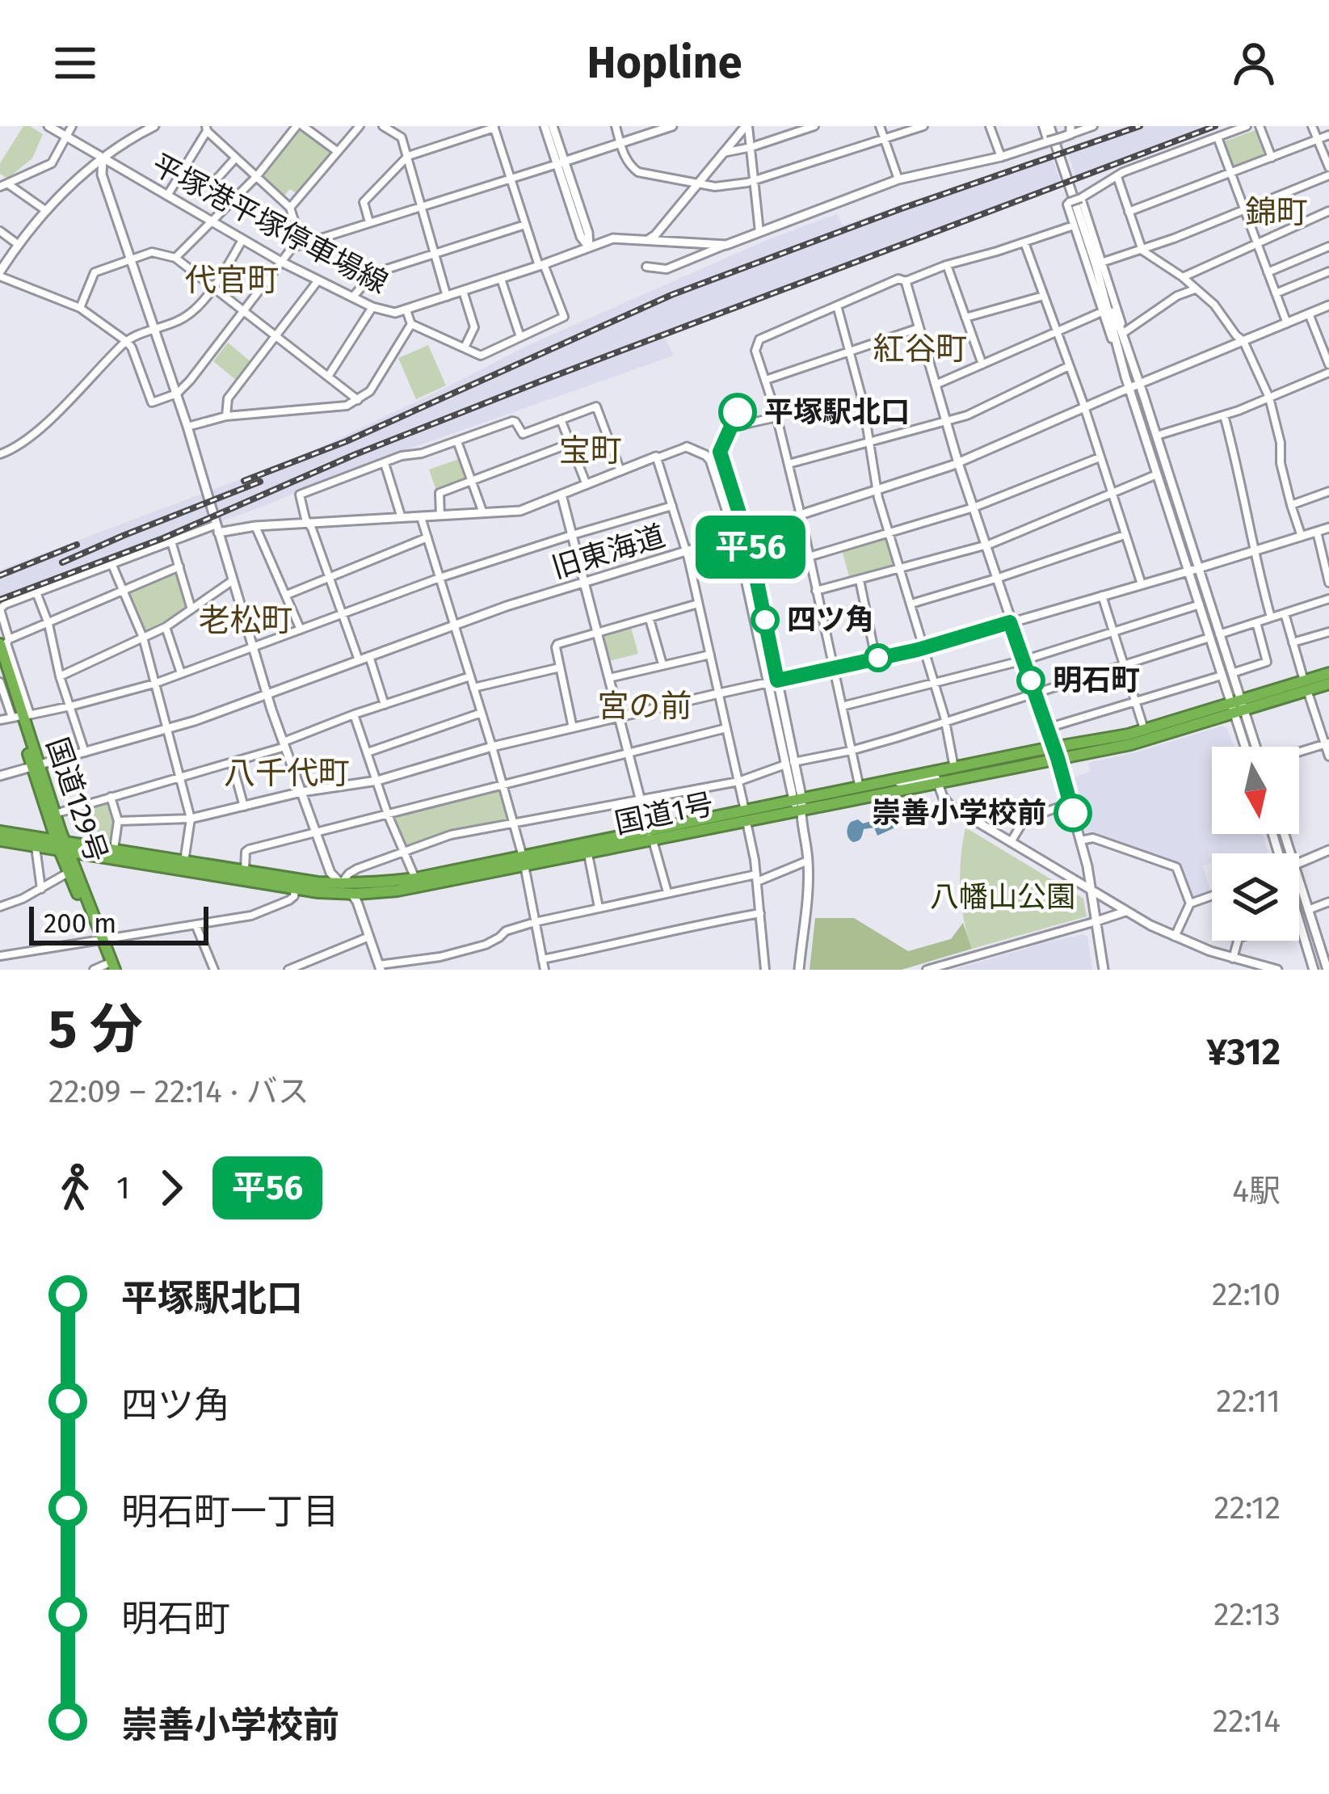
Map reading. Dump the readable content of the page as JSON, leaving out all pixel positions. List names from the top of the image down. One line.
{"streets":{"highway":["国道129号","国道1号"],"street":["平塚港平塚停車場線","旧東海道"]},"crossings":[["旧東海道","国道129号"],["国道129号","国道1号"]],"districts":["錦町","代官町","紅谷町","宝町","老松町","宮の前","八千代町"],"parks":["八幡山公園"],"places":["平塚駅北口","四ツ角","明石町","崇善小学校前"],"lines":["bus line 平56"],"scale_bar":"200 m","north":"bottom","page":{"header":"Hopline","on_map":"平56","scale":"200 m","heading":["5 分","22:09 – 22:14 · バス","¥312"],"legs":["1","平56","4駅"],"list":[{"name":"平塚駅北口","value":"22:10"},{"name":"四ツ角","value":"22:11"},{"name":"明石町一丁目","value":"22:12"},{"name":"明石町","value":"22:13"},{"name":"崇善小学校前","value":"22:14"}]}}
